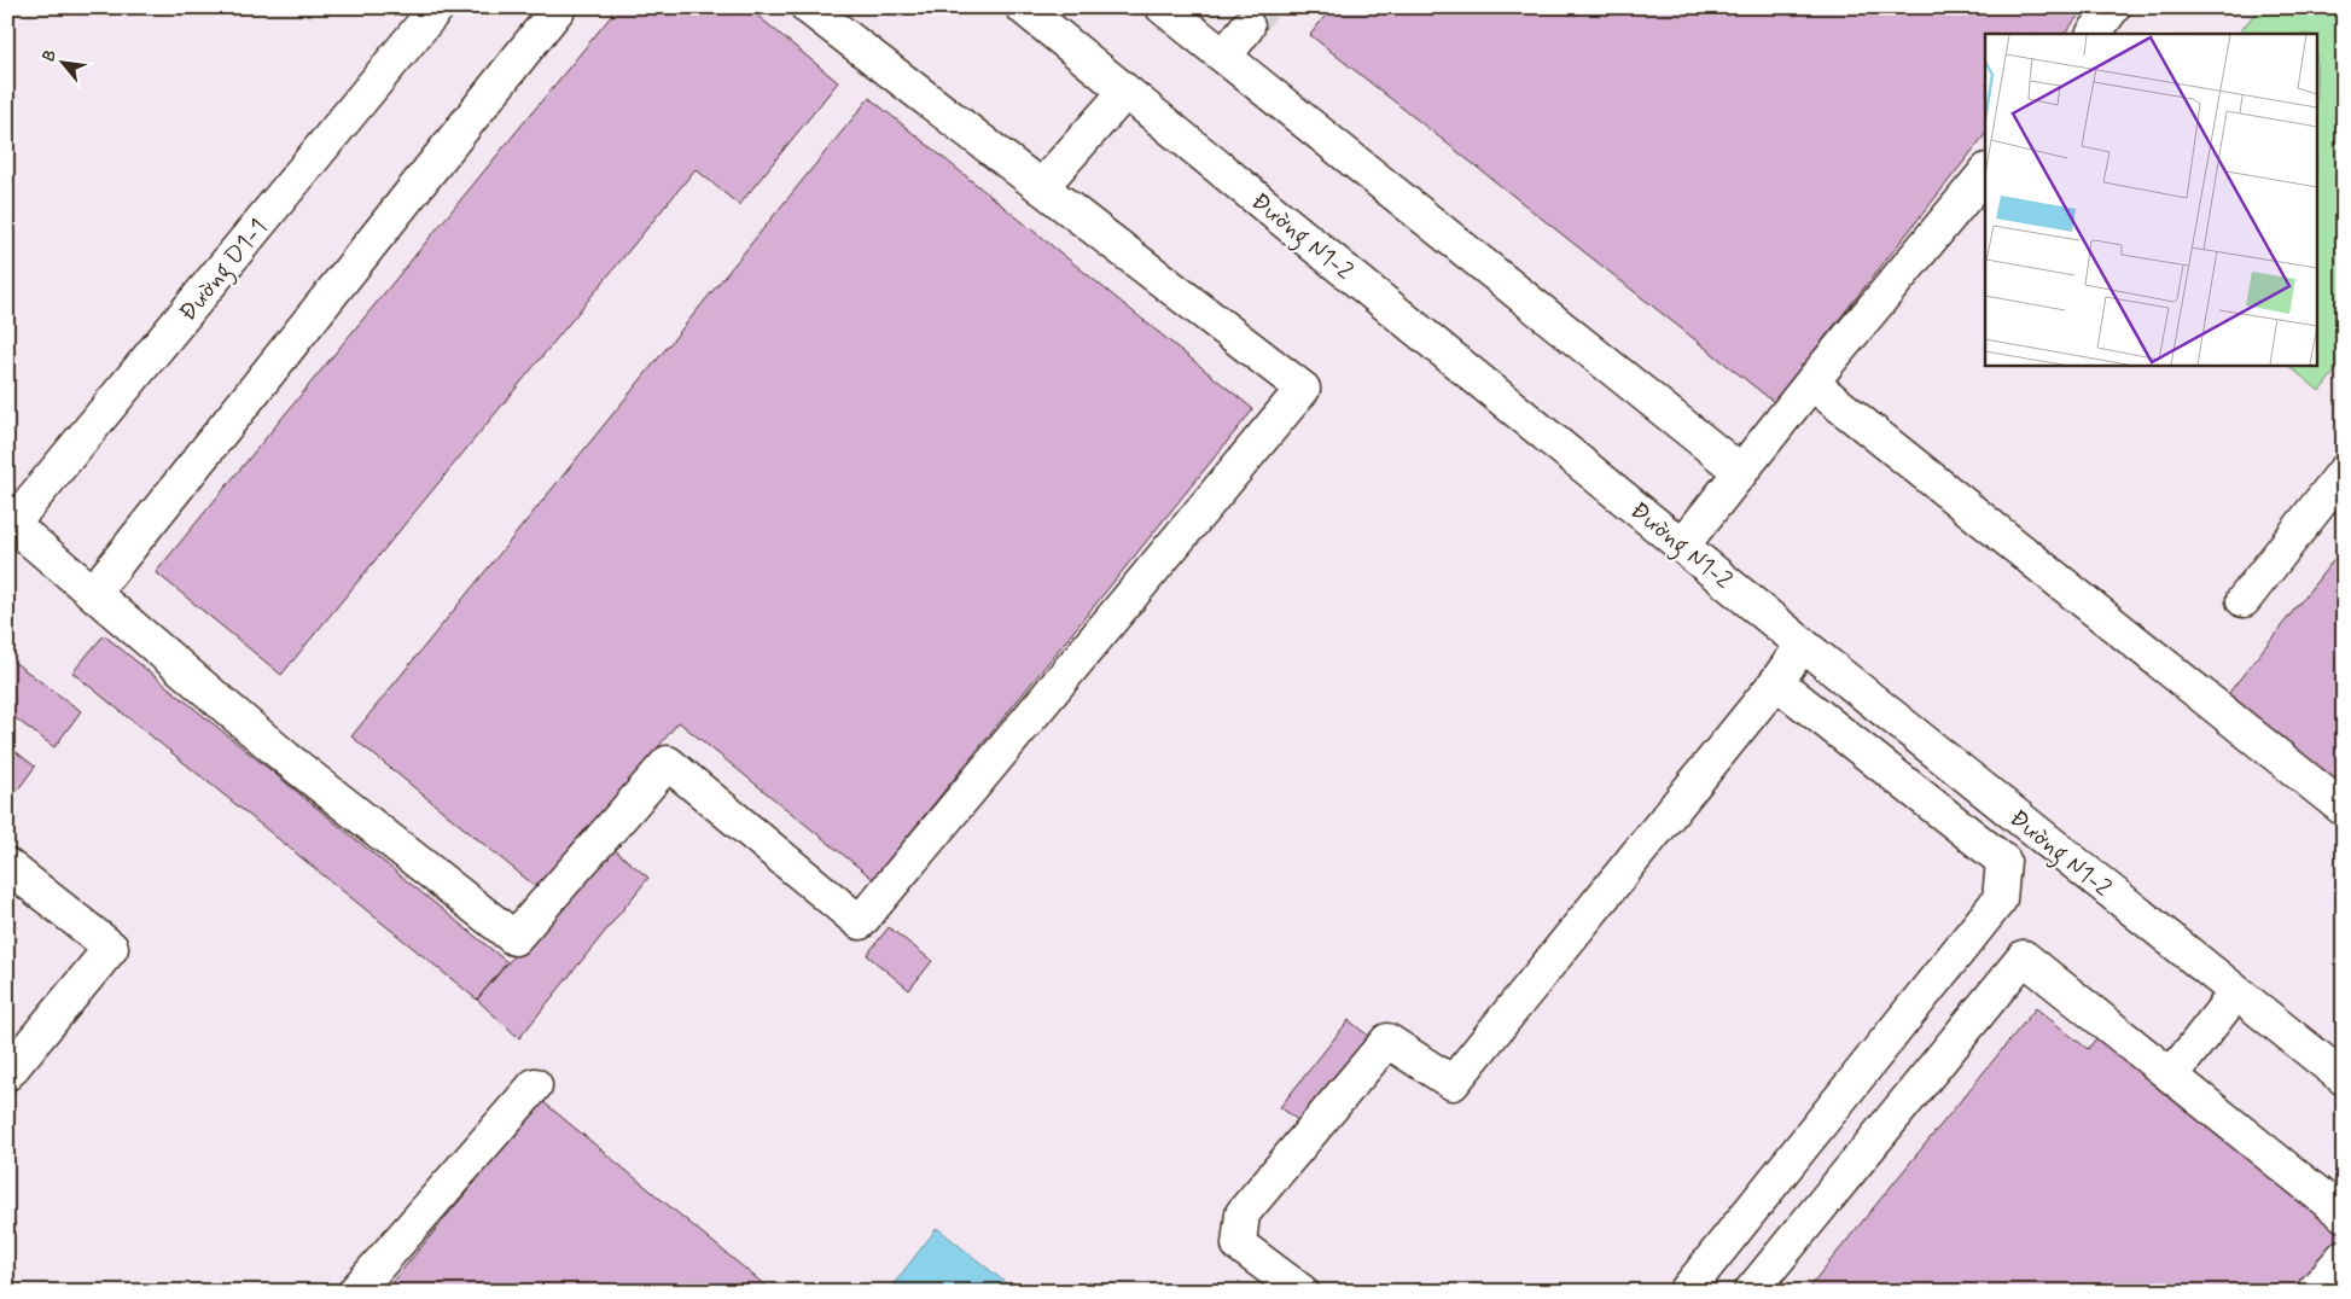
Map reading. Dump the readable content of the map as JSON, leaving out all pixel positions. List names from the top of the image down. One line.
{"streets":{"street":["Đường N1-2","Đường D1-1"]},"north":"top left"}
